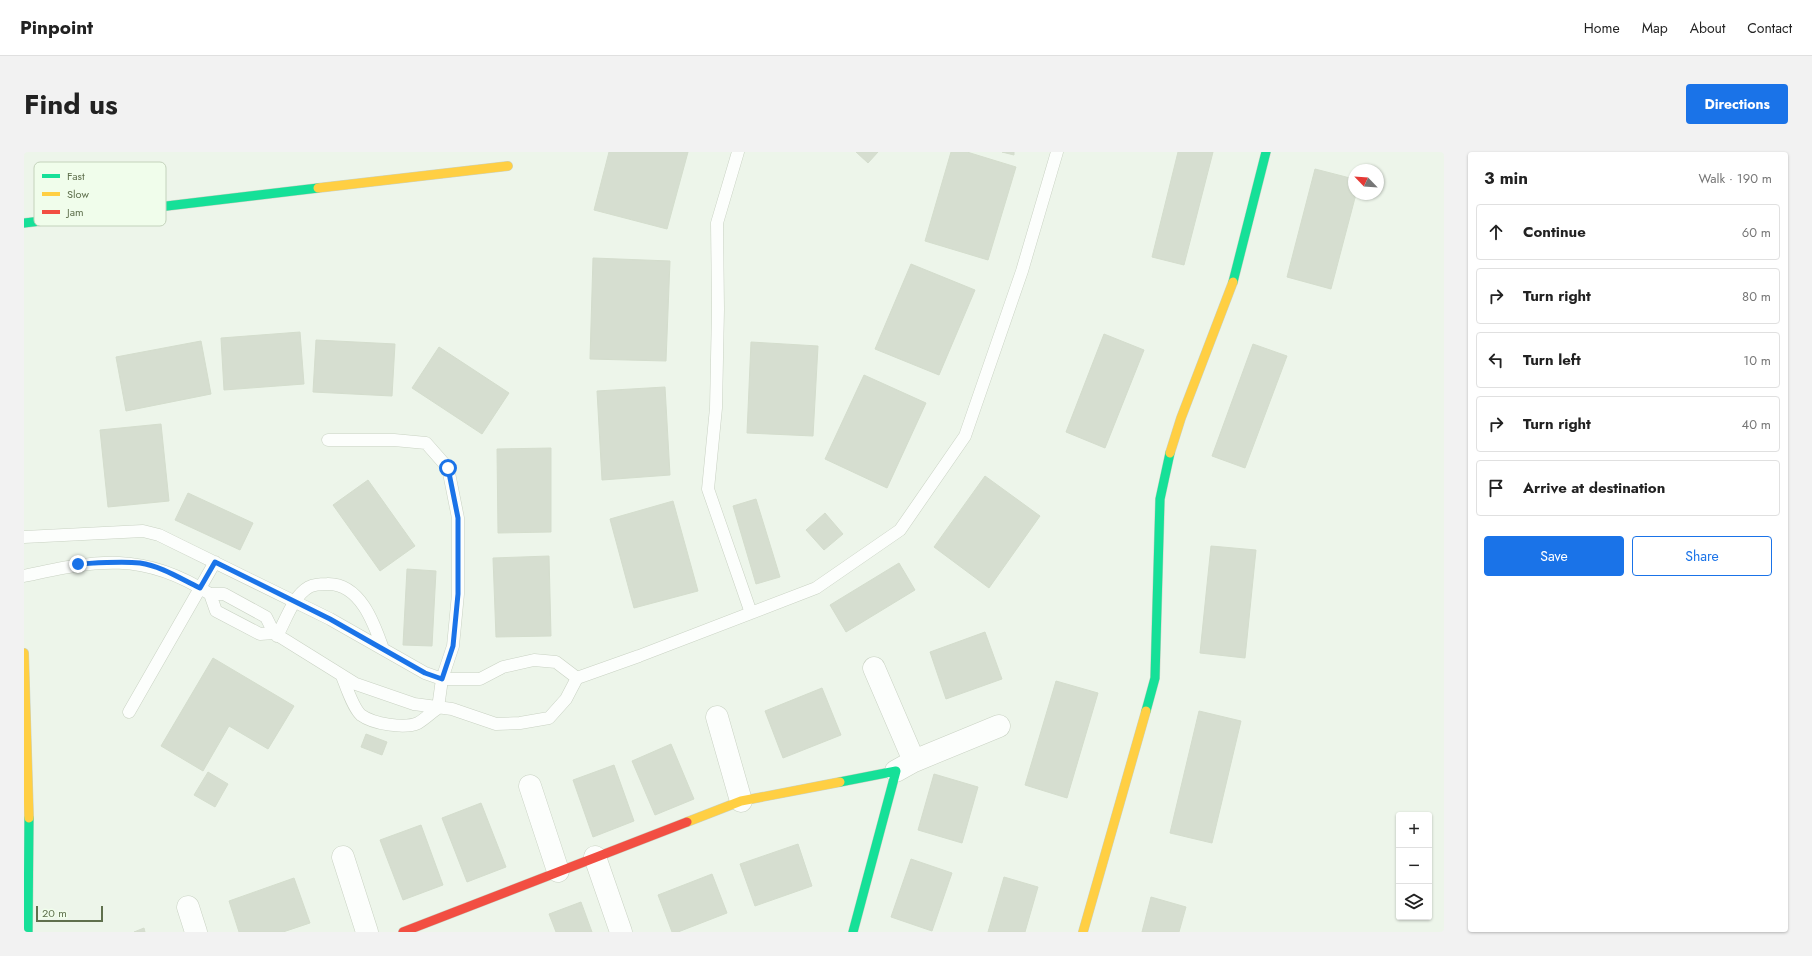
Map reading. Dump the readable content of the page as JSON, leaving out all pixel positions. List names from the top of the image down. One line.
{"legend":["Fast","Slow","Jam"],"scale_bar":"20 m","north":"top left","page":{"header":"Pinpoint","nav":["Home","Map","About","Contact"],"title":"Find us","buttons":["Directions",["Save","Share"]],"heading":["3 min","Walk · 190 m"],"list":[["Continue","60 m"],["Turn right","80 m"],["Turn left","10 m"],["Turn right","40 m"],"Arrive at destination"],"map_buttons":["+","−"],"scale":"20 m"}}
